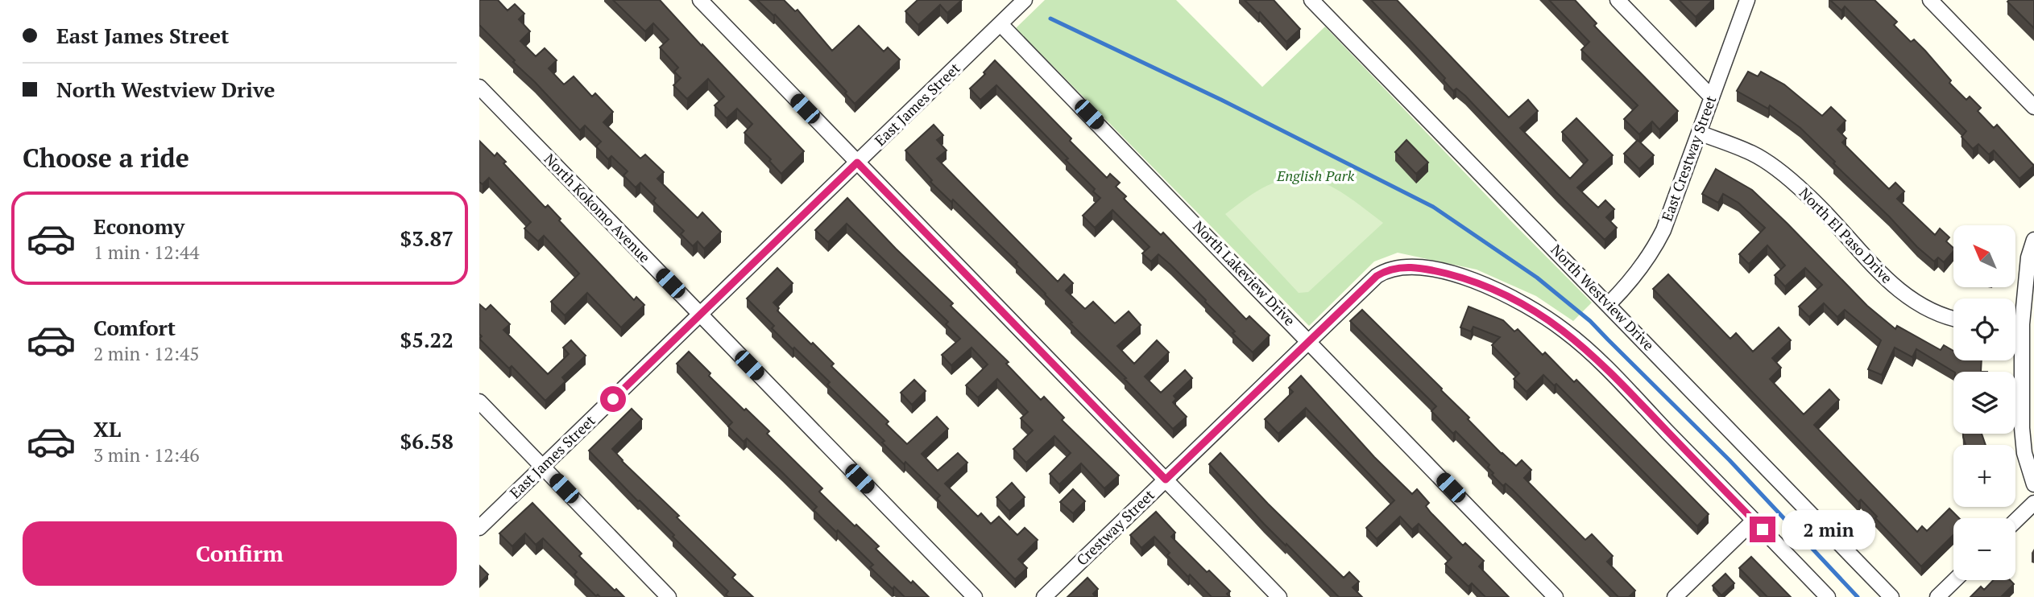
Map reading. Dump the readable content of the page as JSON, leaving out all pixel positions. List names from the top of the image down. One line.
{"streets":{"street":["East James Street","East Crestway Street","North Kokomo Avenue","North El Paso Drive","North Lakeview Drive","North Westview Drive","Crestway Street"]},"crossings":[["East James Street","North Kokomo Avenue"],["East James Street","North Lakeview Drive"],["East Crestway Street","North El Paso Drive"],["East Crestway Street","North Westview Drive"],["North Lakeview Drive","Crestway Street"]],"parks":["English Park"],"north":"top left","page":{"banner":["East James Street","North Westview Drive"],"heading":"Choose a ride","list":[{"name":"Economy","note":"1 min · 12:44","value":"$3.87"},{"name":"Comfort","note":"2 min · 12:45","value":"$5.22"},{"name":"XL","note":"3 min · 12:46","value":"$6.58"}],"map_buttons":["+","−"],"buttons":"Confirm","bubble":"2 min"}}
